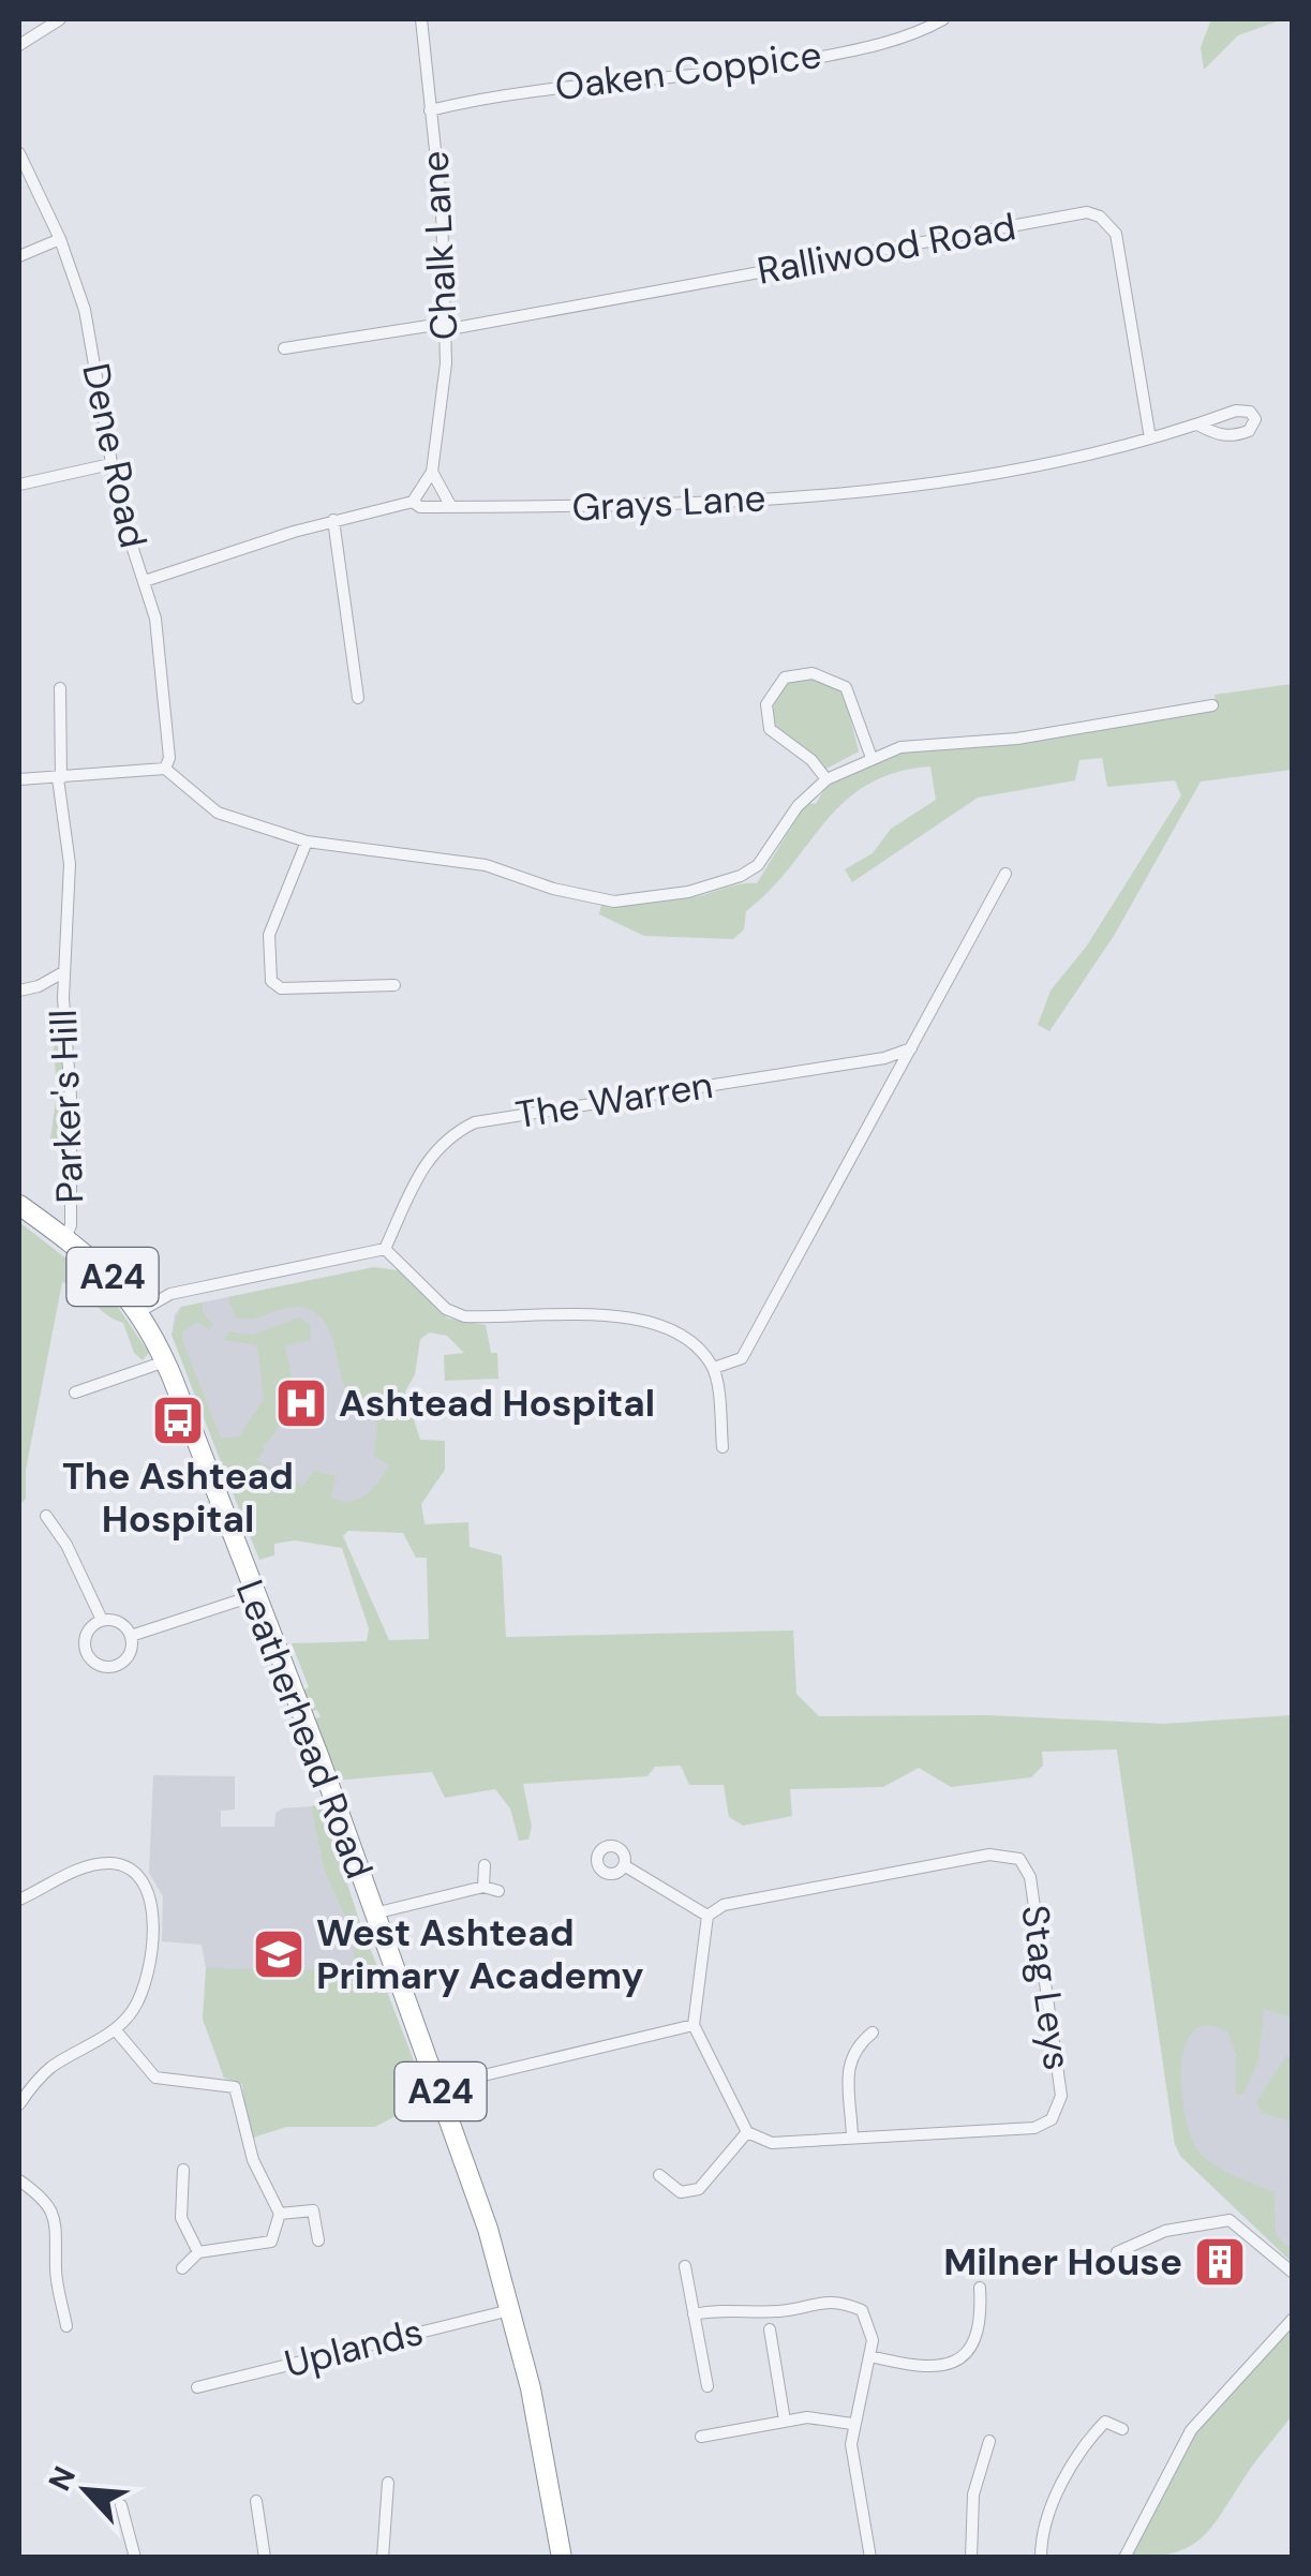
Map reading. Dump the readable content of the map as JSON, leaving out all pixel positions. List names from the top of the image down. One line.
{"streets":{"highway":["A24","Leatherhead Road"],"street":["Oaken Coppice","Chalk Lane","Ralliwood Road","Dene Road","Grays Lane","The Warren","Parker's Hill","Stag Leys","Uplands"]},"crossings":[["Oaken Coppice","Chalk Lane"],["Chalk Lane","Ralliwood Road"],["Chalk Lane","Grays Lane"],["Ralliwood Road","Grays Lane"],["Dene Road","Grays Lane"],["Parker's Hill","Leatherhead Road"],["Leatherhead Road","Uplands"]],"places":{"hospital":["Ashtead Hospital"],"bus stop":["The Ashtead Hospital"],"school or university":["West Ashtead Primary Academy"],"building":["Milner House"]},"north":"top left"}
